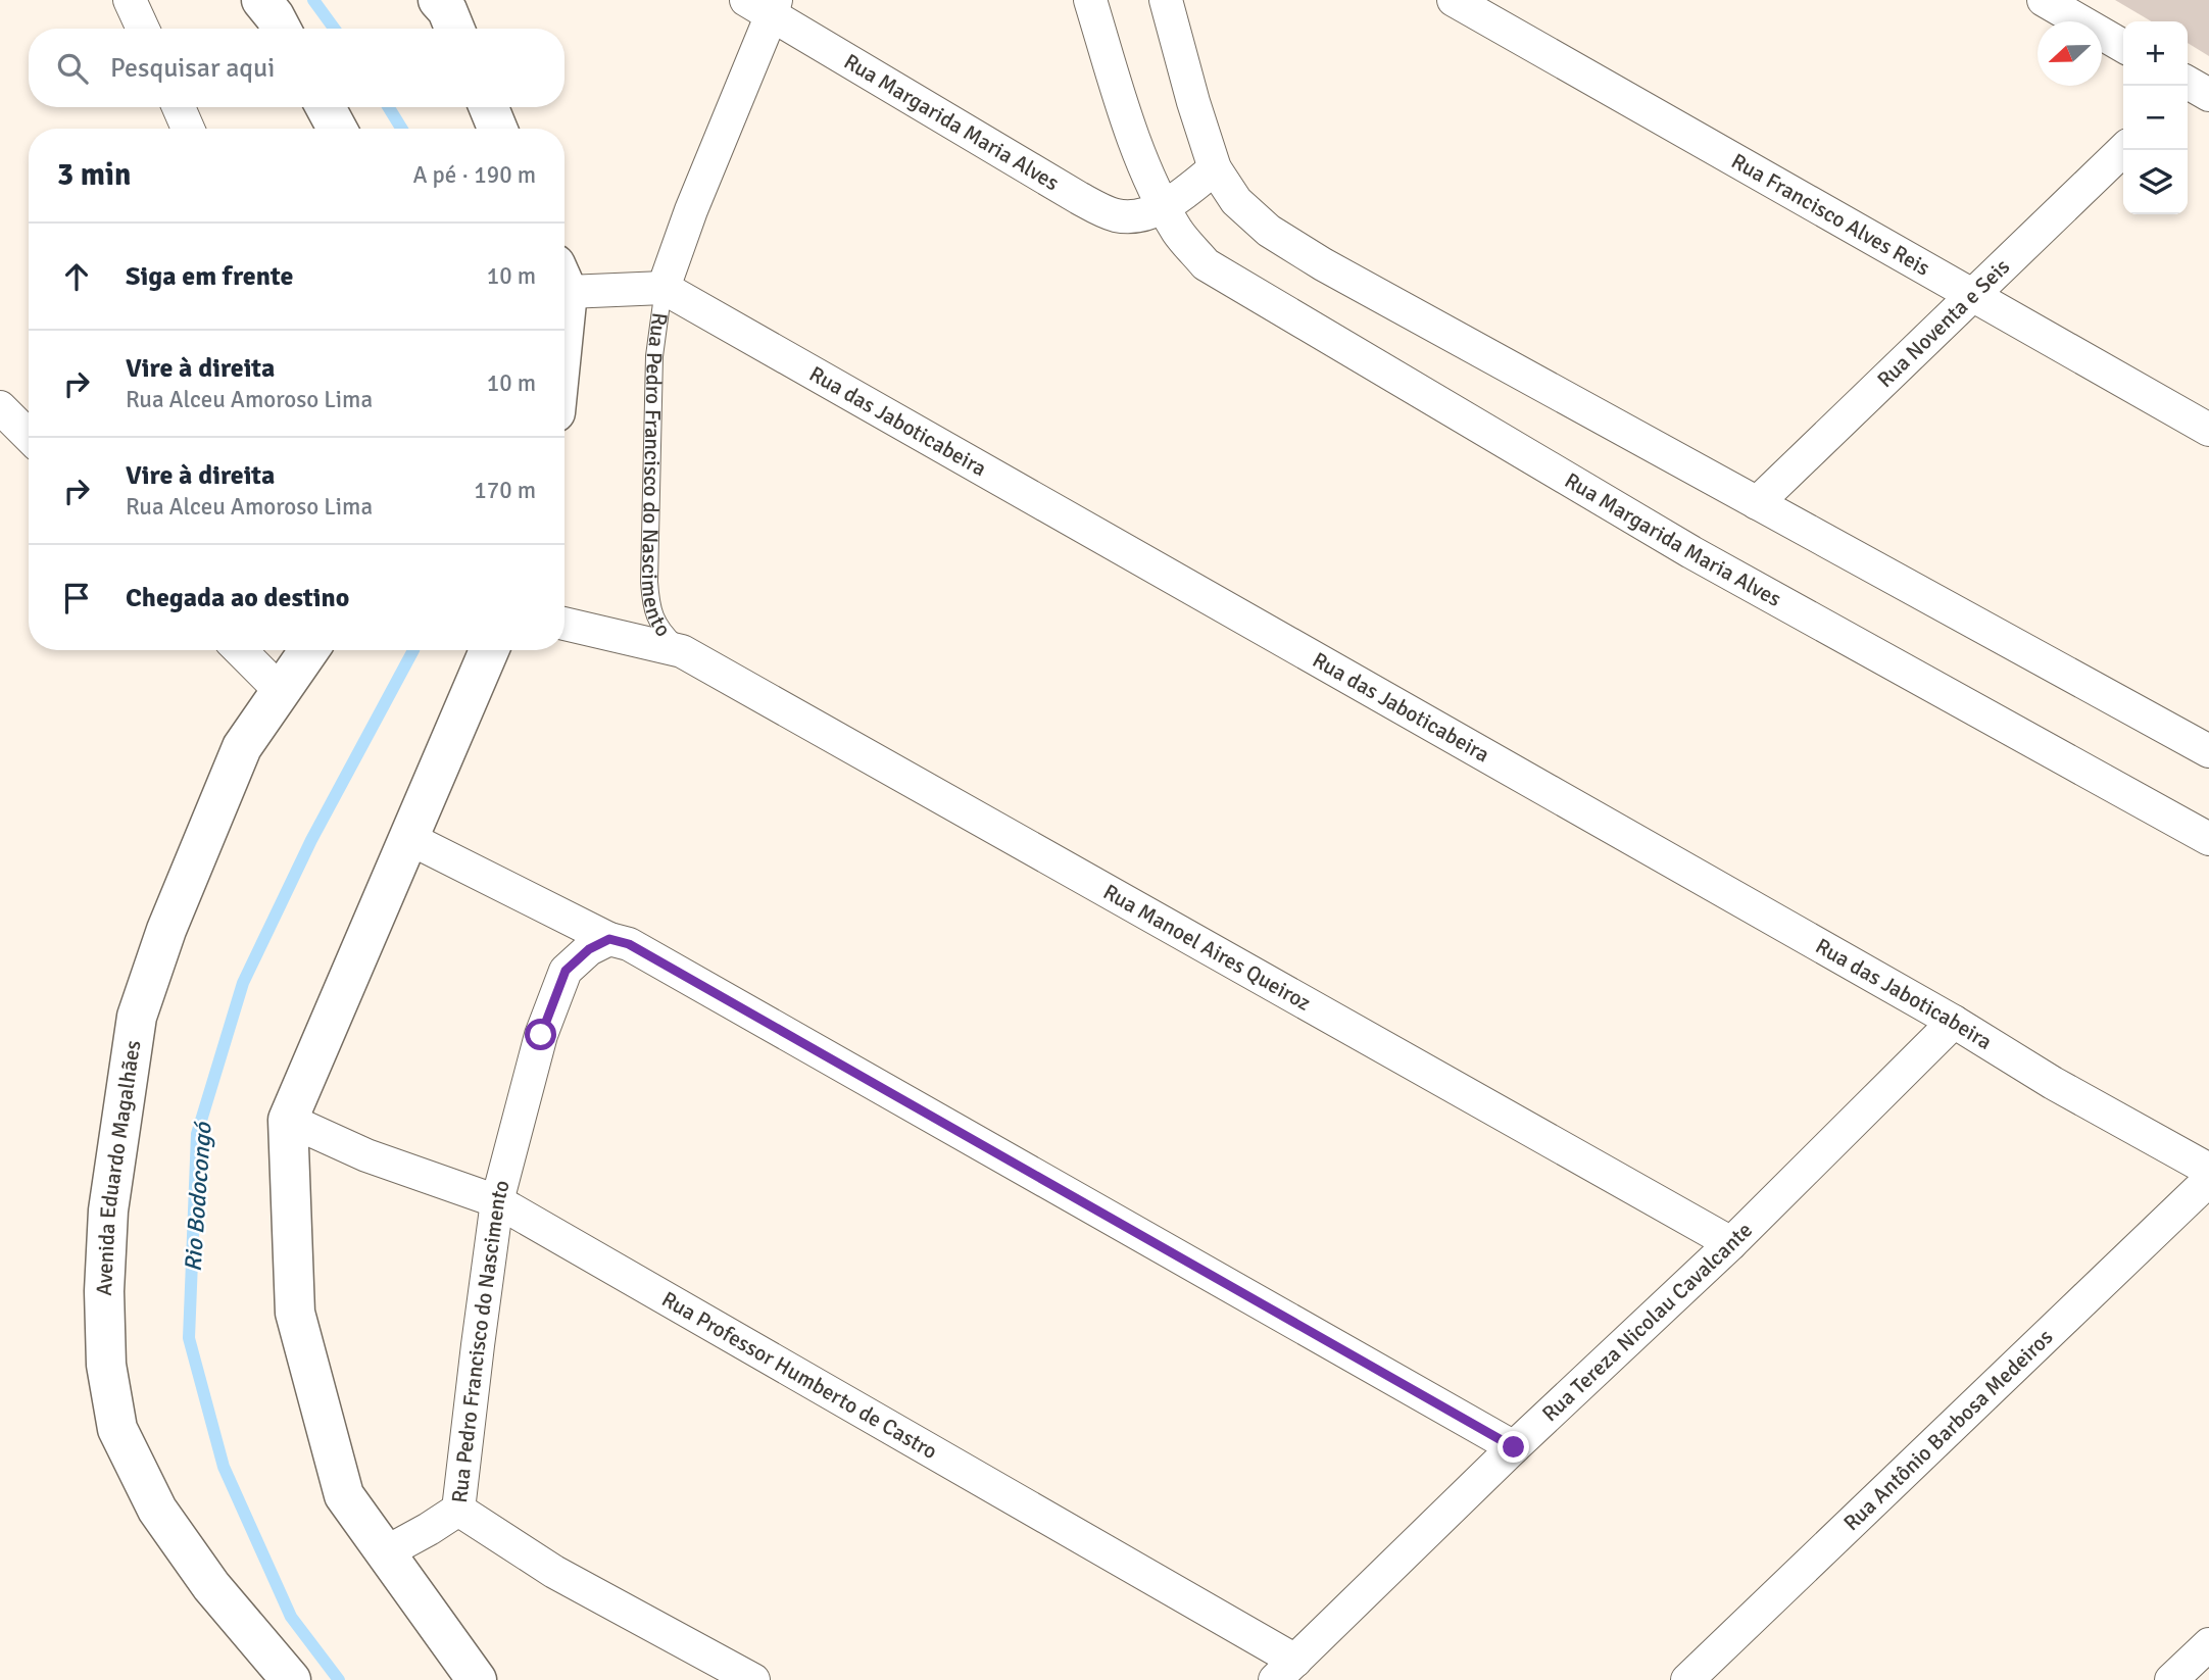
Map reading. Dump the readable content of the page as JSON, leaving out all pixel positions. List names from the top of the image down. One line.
{"streets":{"street":["Rua Margarida Maria Alves","Rua Francisco Alves Reis","Rua Noventa e Seis","Rua das Jaboticabeira","Rua Pedro Francisco do Nascimento","Rua Manoel Aires Queiroz","Avenida Eduardo Magalhães","Rua Tereza Nicolau Cavalcante","Rua Professor Humberto de Castro","Rua Antônio Barbosa Medeiros"]},"crossings":[["Rua Francisco Alves Reis","Rua Noventa e Seis"],["Rua das Jaboticabeira","Rua Pedro Francisco do Nascimento"],["Rua das Jaboticabeira","Rua Tereza Nicolau Cavalcante"],["Rua Pedro Francisco do Nascimento","Rua Manoel Aires Queiroz"],["Rua Pedro Francisco do Nascimento","Rua Professor Humberto de Castro"],["Rua Manoel Aires Queiroz","Rua Tereza Nicolau Cavalcante"],["Rua Tereza Nicolau Cavalcante","Rua Professor Humberto de Castro"]],"water":["Rio Bodocongó"],"north":"left","page":{"map_buttons":["+","−"],"search":"Pesquisar aqui","heading":["3 min","A pé · 190 m"],"list":[["Siga em frente","10 m"],["Vire à direita","Rua Alceu Amoroso Lima","10 m"],["Vire à direita","Rua Alceu Amoroso Lima","170 m"],"Chegada ao destino"]}}
